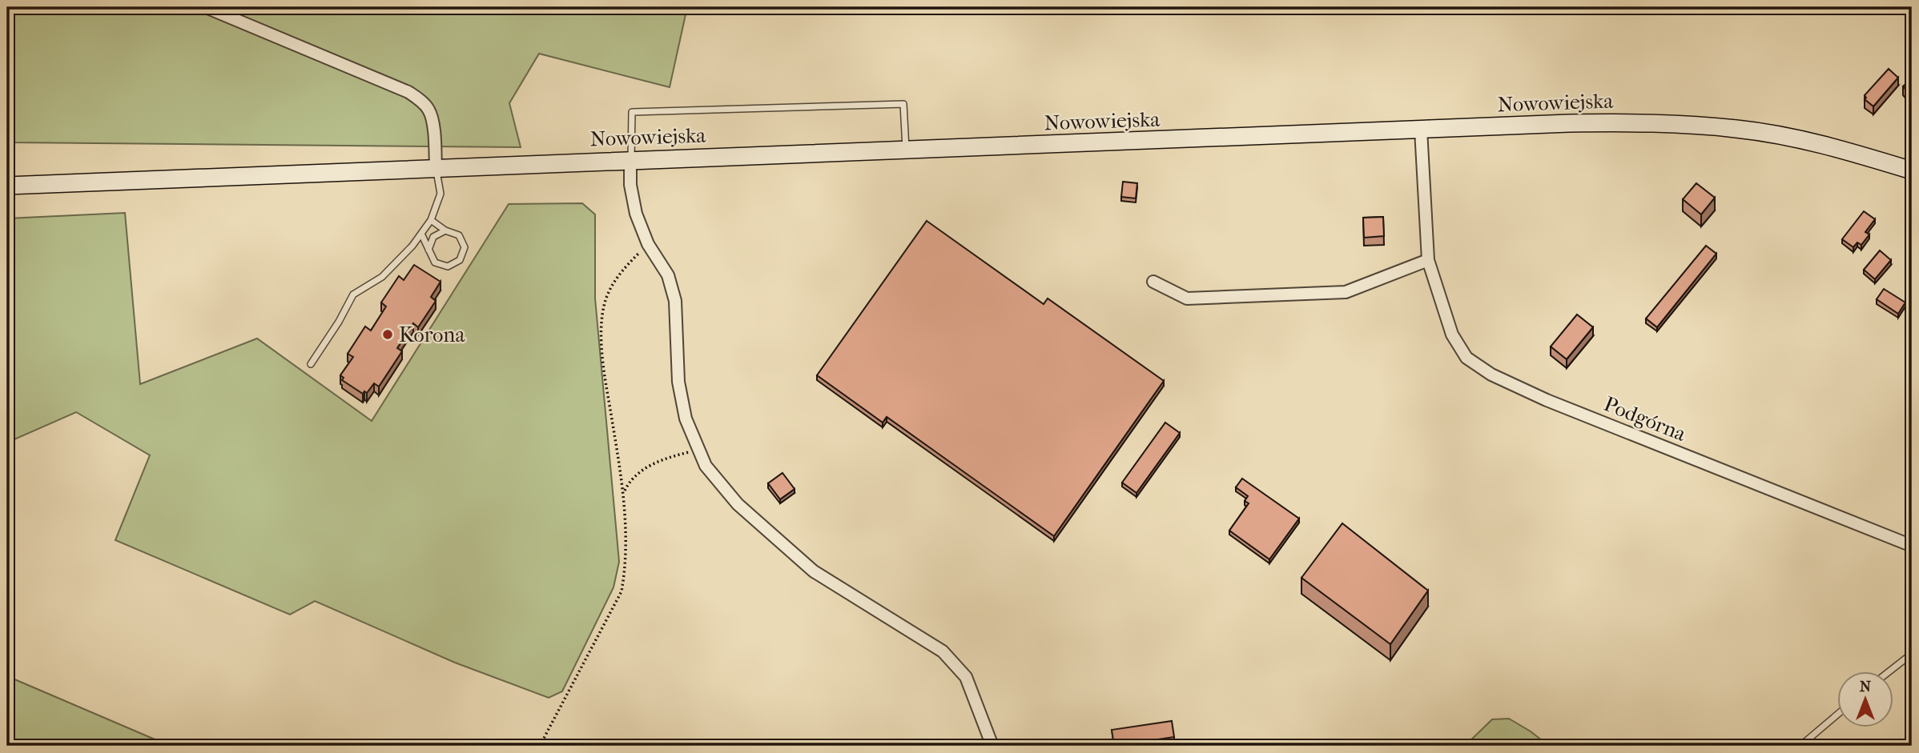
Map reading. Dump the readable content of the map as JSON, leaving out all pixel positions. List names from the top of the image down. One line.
{"streets":{"main road":["Nowowiejska"],"street":["Podgórna"]},"crossings":[["Nowowiejska","Podgórna"]],"places":["Korona"],"north":"top"}
